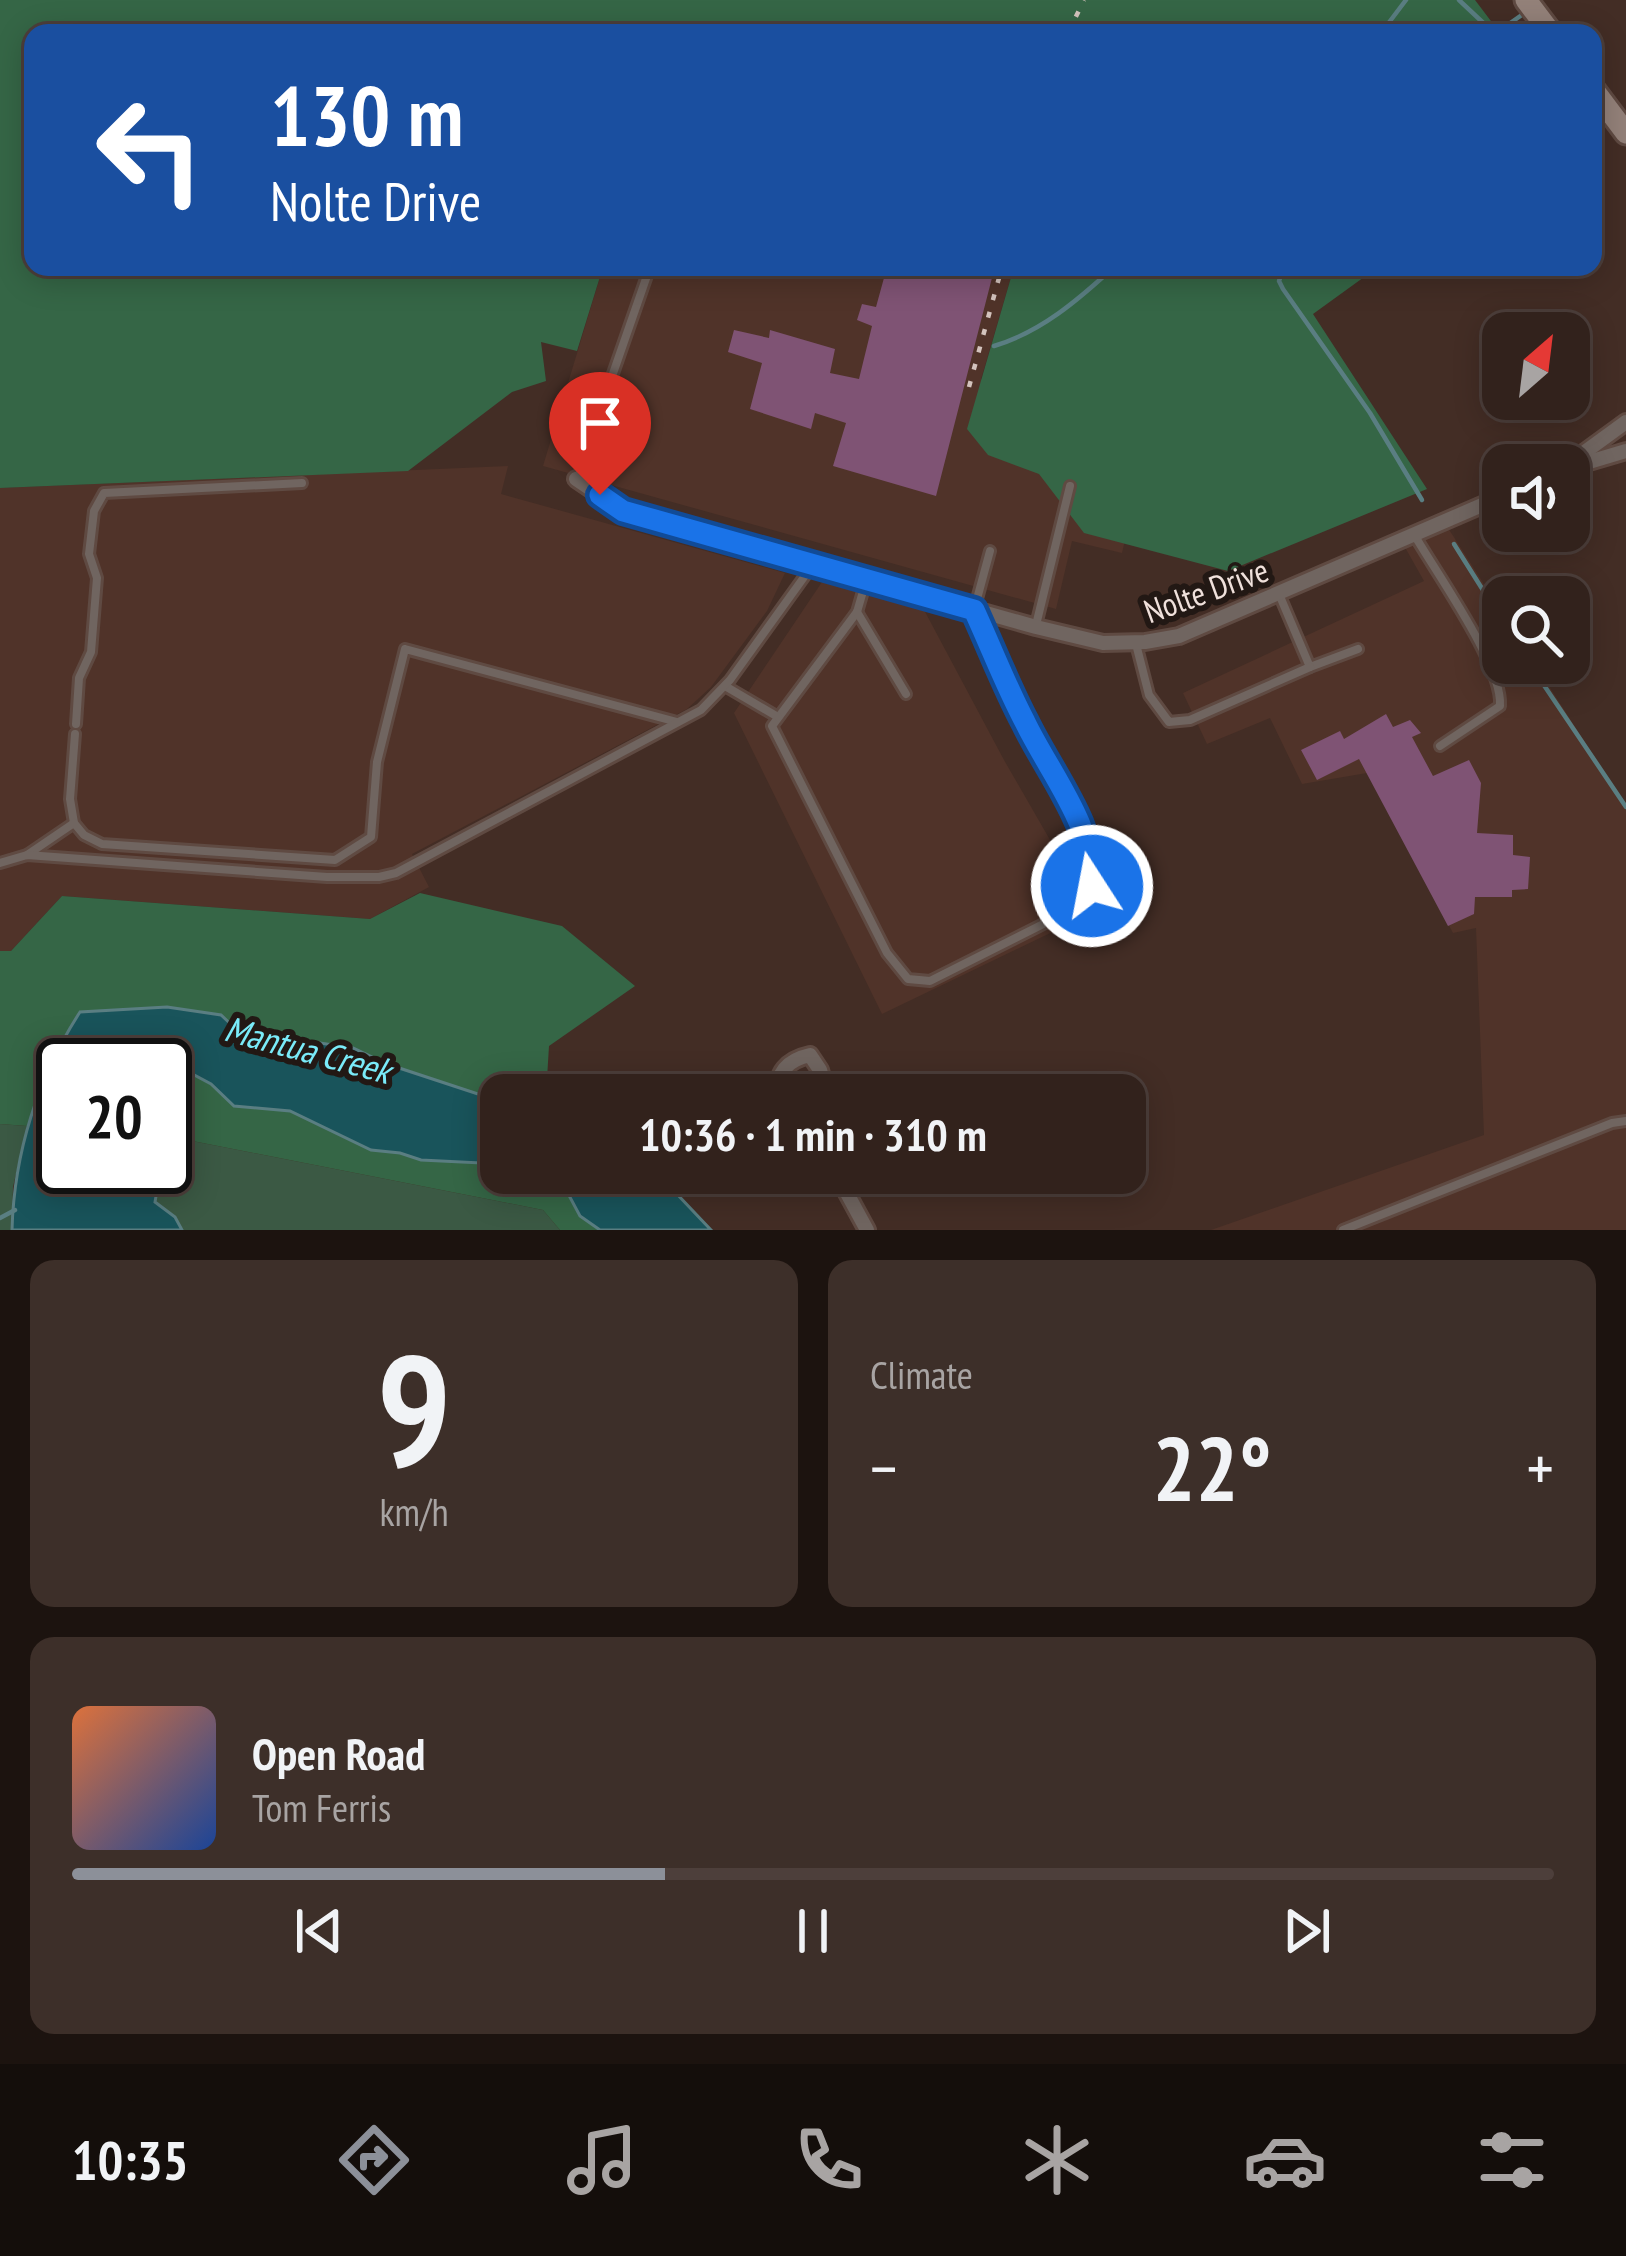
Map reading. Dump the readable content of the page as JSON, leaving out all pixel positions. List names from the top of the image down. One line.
{"streets":{"street":["Nolte Drive"]},"water":["Mantua Creek"],"north":"top right","page":{"turn":["130 m","Nolte Drive"],"limit":"20","trip":"10:36 · 1 min · 310 m","tile":[["9","km/h"],"Climate"],"heat":["−","22°","+"],"song":["Open Road","Tom Ferris"],"tabs":"10:35"}}
